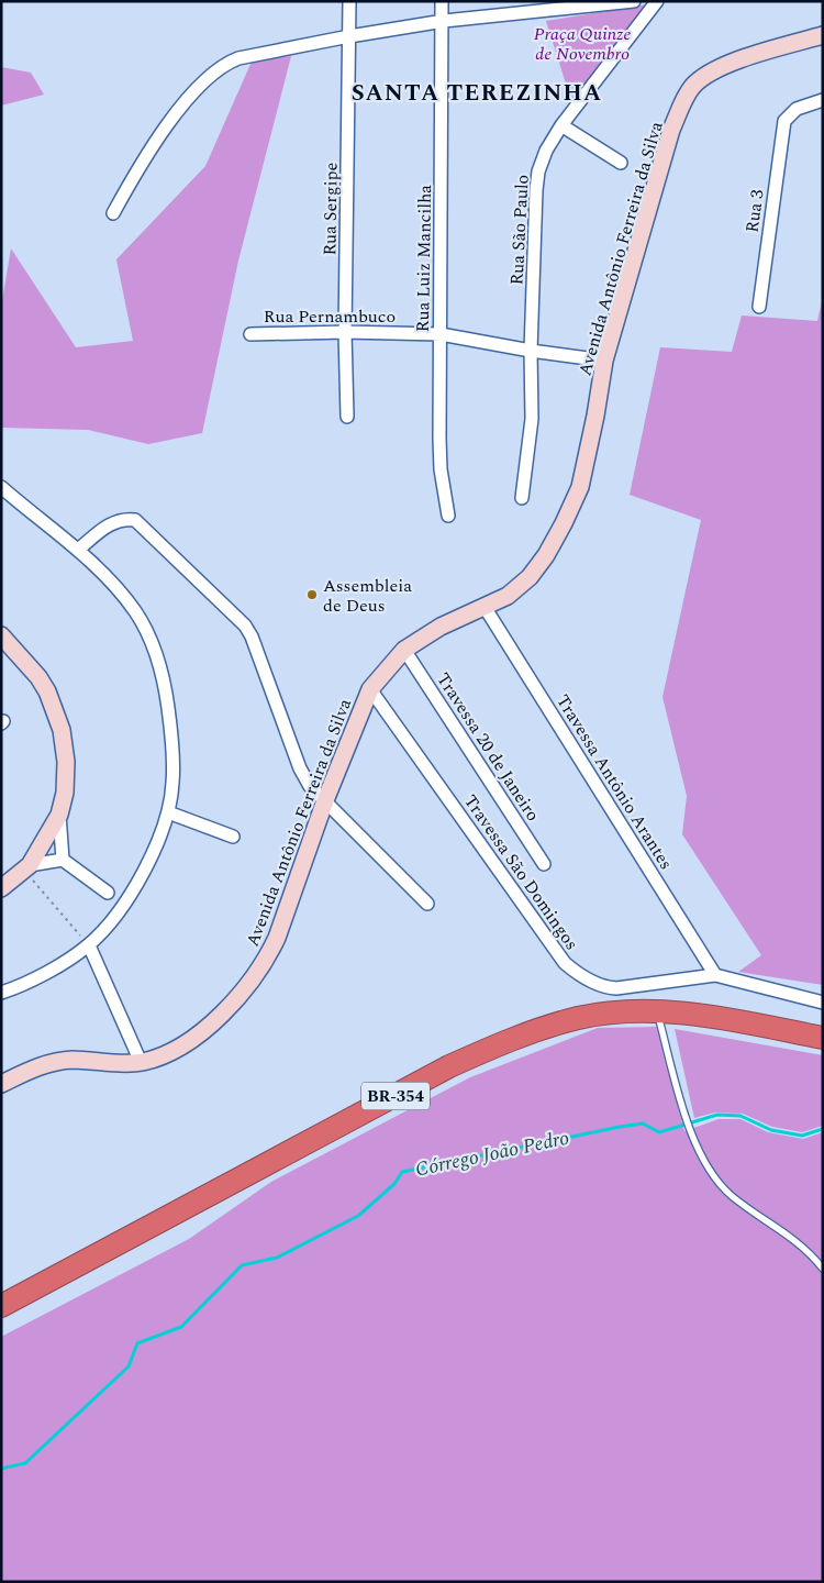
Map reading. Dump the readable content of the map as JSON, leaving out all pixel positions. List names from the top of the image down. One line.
{"streets":{"highway":["BR-354"],"street":["Rua Sergipe","Rua 3","Rua São Paulo","Avenida Antônio Ferreira da Silva","Rua Luiz Mancilha","Rua Pernambuco","Travessa 20 de Janeiro","Travessa Antônio Arantes","Travessa São Domingos"]},"crossings":[["Rua Sergipe","Rua Pernambuco"],["Rua São Paulo","Rua Pernambuco"],["Avenida Antônio Ferreira da Silva","Rua Pernambuco"],["Avenida Antônio Ferreira da Silva","Travessa 20 de Janeiro"],["Avenida Antônio Ferreira da Silva","Travessa Antônio Arantes"],["Avenida Antônio Ferreira da Silva","Travessa São Domingos"],["Rua Luiz Mancilha","Rua Pernambuco"],["Travessa Antônio Arantes","Travessa São Domingos"]],"districts":["SANTA TEREZINHA"],"water":["Córrego João Pedro"],"parks":["Praça Quinze de Novembro"],"places":["Assembleia de Deus"]}
